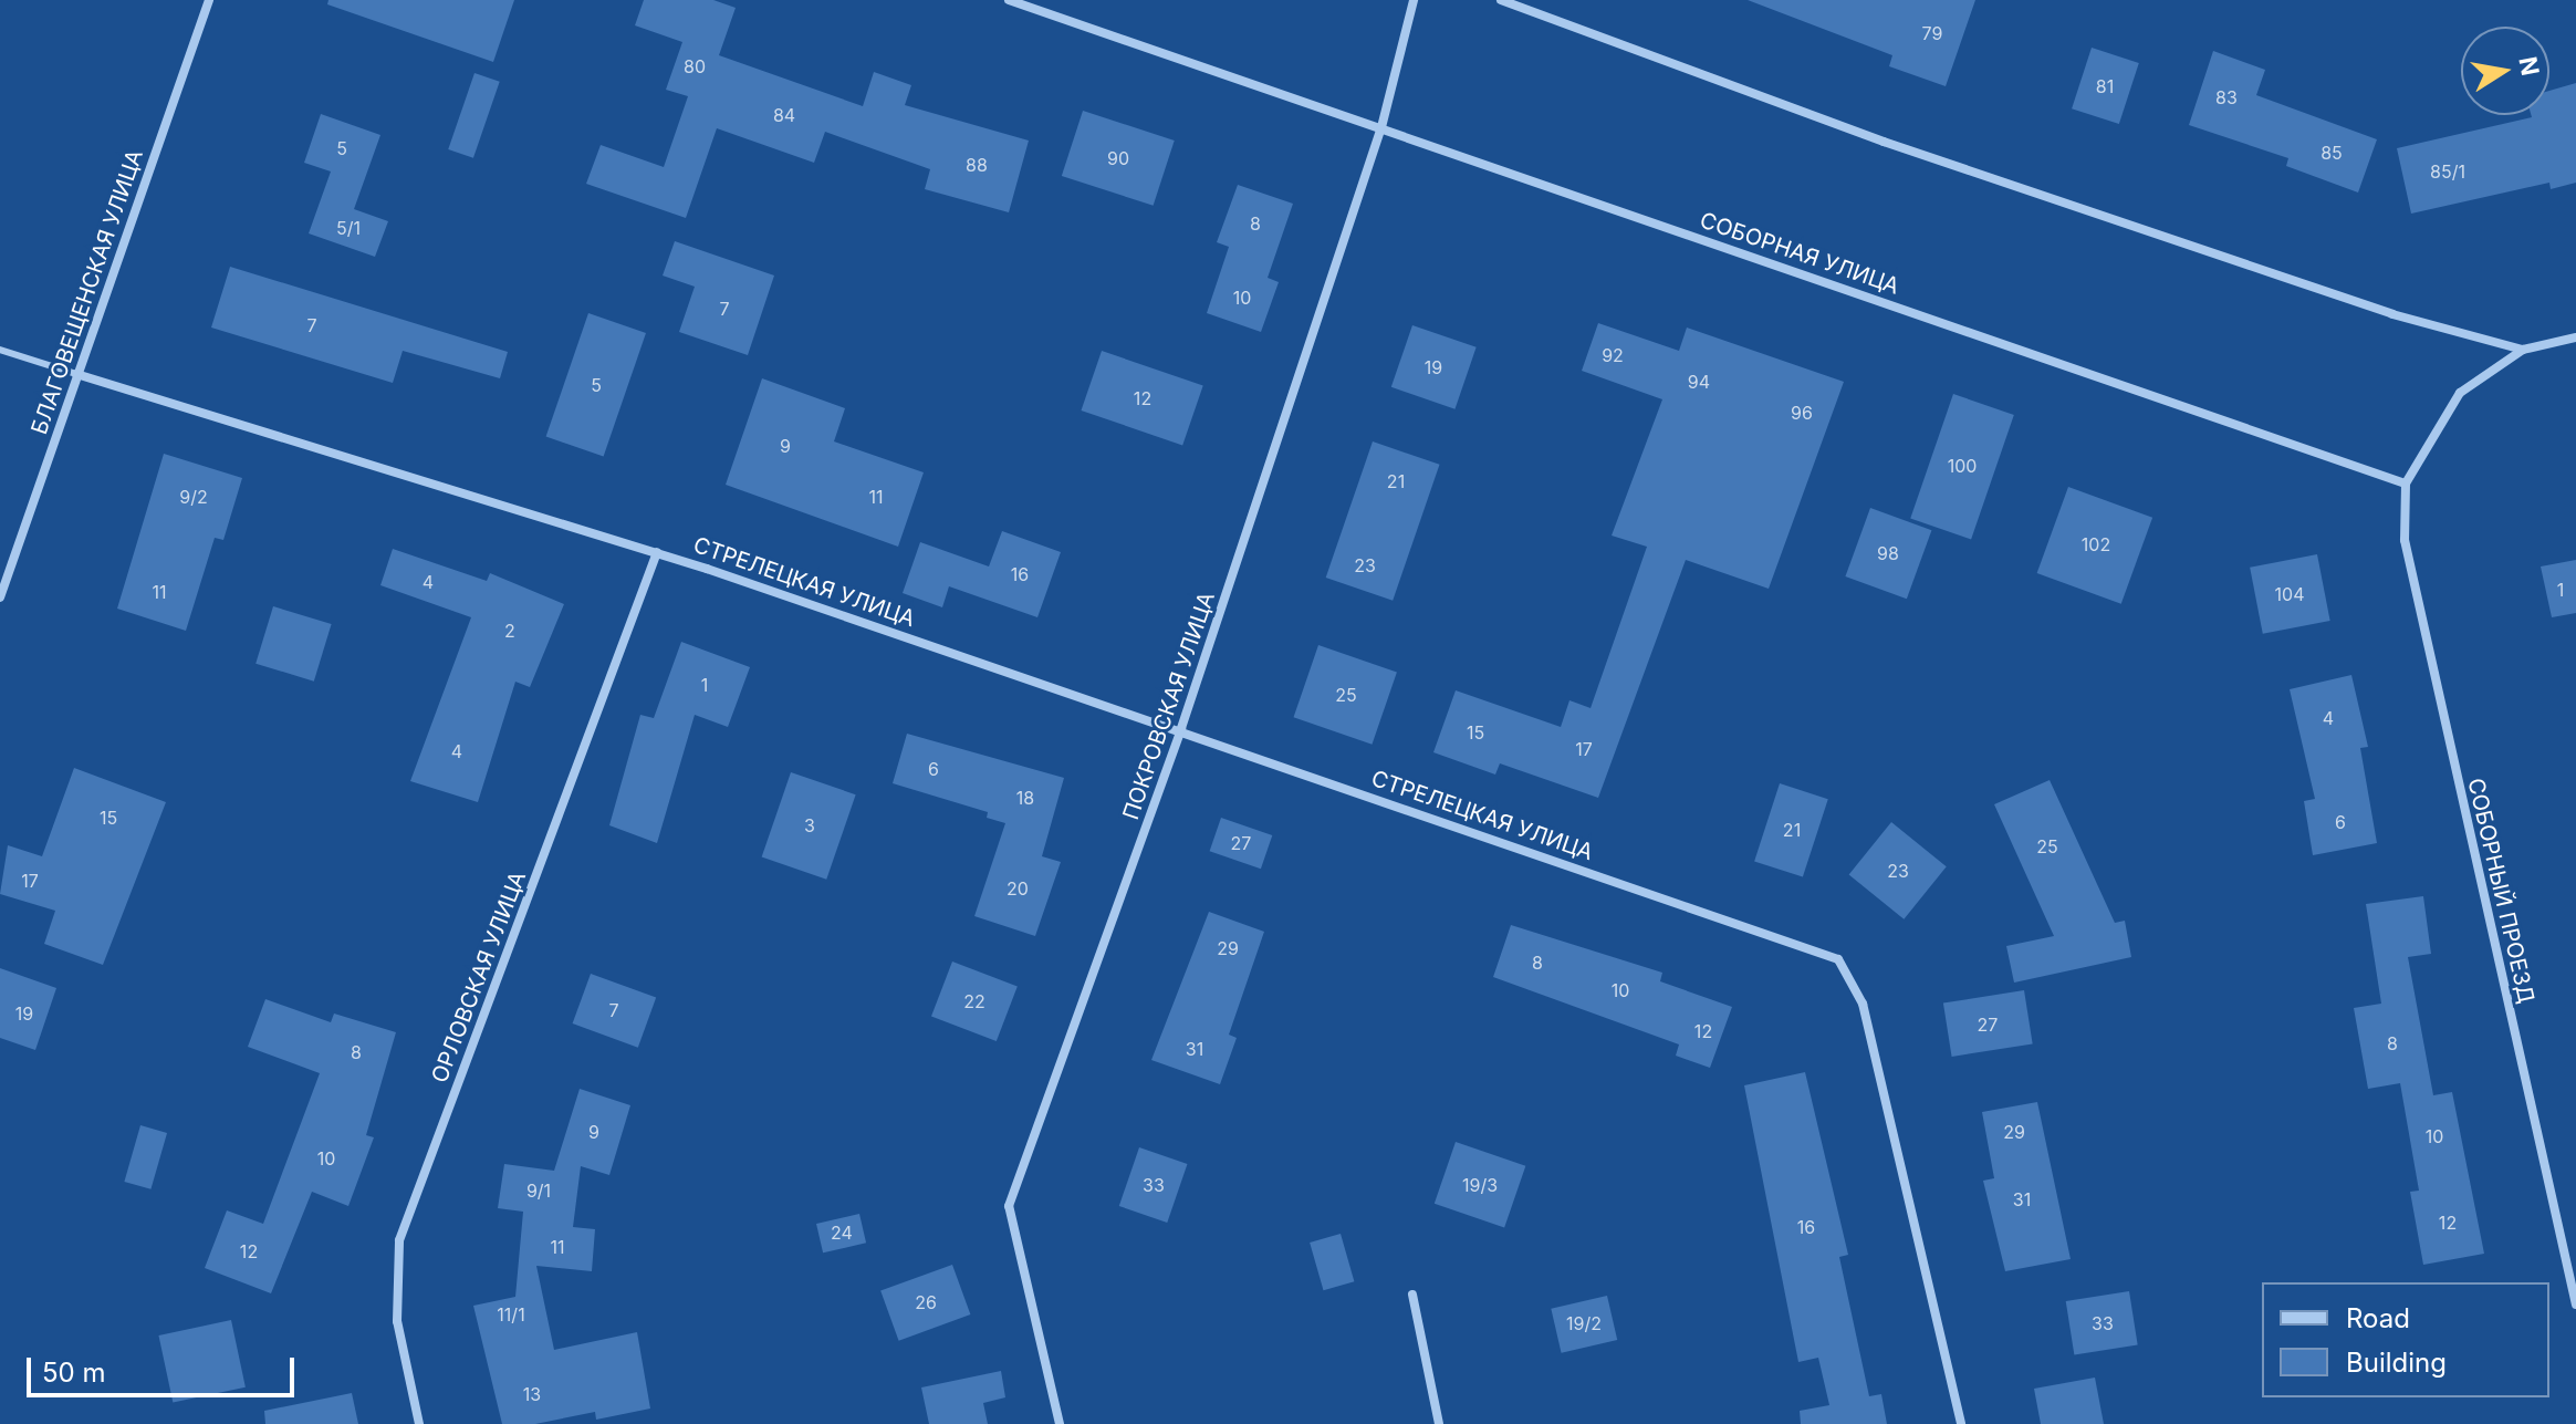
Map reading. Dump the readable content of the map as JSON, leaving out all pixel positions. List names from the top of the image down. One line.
{"streets":{"street":["СОБОРНАЯ УЛИЦА","БЛАГОВЕЩЕНСКАЯ УЛИЦА","СТРЕЛЕЦКАЯ УЛИЦА","ПОКРОВСКАЯ УЛИЦА","СОБОРНЫЙ ПРОЕЗД","ОРЛОВСКАЯ УЛИЦА"]},"crossings":[["СОБОРНАЯ УЛИЦА","ПОКРОВСКАЯ УЛИЦА"],["СОБОРНАЯ УЛИЦА","СОБОРНЫЙ ПРОЕЗД"],["БЛАГОВЕЩЕНСКАЯ УЛИЦА","СТРЕЛЕЦКАЯ УЛИЦА"],["СТРЕЛЕЦКАЯ УЛИЦА","ПОКРОВСКАЯ УЛИЦА"],["СТРЕЛЕЦКАЯ УЛИЦА","ОРЛОВСКАЯ УЛИЦА"]],"house_numbers":["79","80","81","83","84","5","85","90","88","85/1","8","5/1","10","7","7","92","19","94","5","12","96","9","100","21","9/2","11","102","98","23","16","4","1","11","104","2","1","25","4","15","17","4","6","18","15","6","3","21","27","25","23","17","20","29","8","10","22","7","19","27","12","8","31","8","9","29","10","10","33","19/3","9/1","31","12","16","24","11","12","26","11/1","19/2","33","13"],"legend":["Road","Building"],"scale_bar":"50 m","north":"right"}
